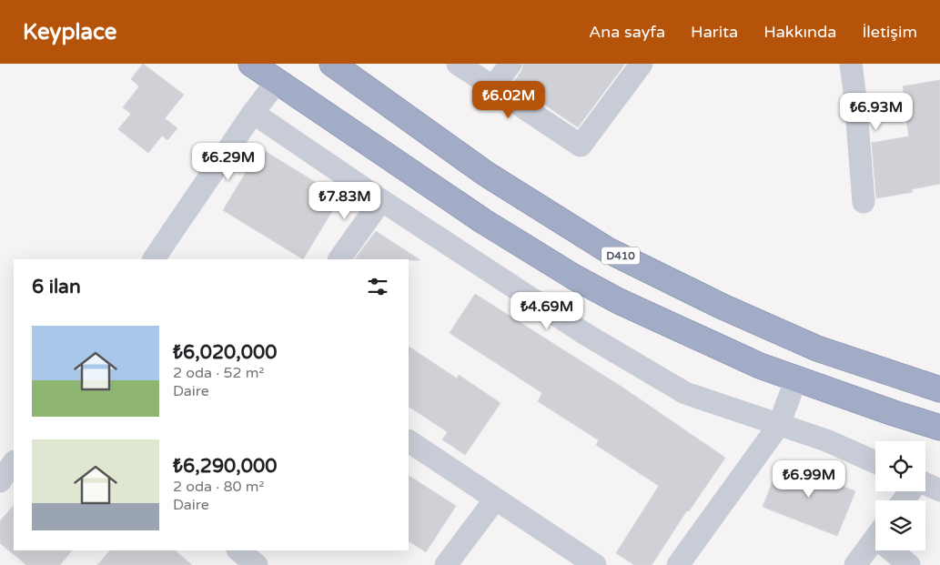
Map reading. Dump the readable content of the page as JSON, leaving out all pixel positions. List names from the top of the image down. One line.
{"streets":{"highway":["D410"]},"page":{"header":"Keyplace","nav":["Ana sayfa","Harita","Hakkında","İletişim"],"price":["₺6.02M","₺6.93M","₺6.29M","₺7.83M","₺4.69M","₺6.99M"],"heading":"6 ilan","list":[{"name":"₺6,020,000","note":"2 oda · 52 m² · Daire"},{"name":"₺6,290,000","note":"2 oda · 80 m² · Daire"}]}}
